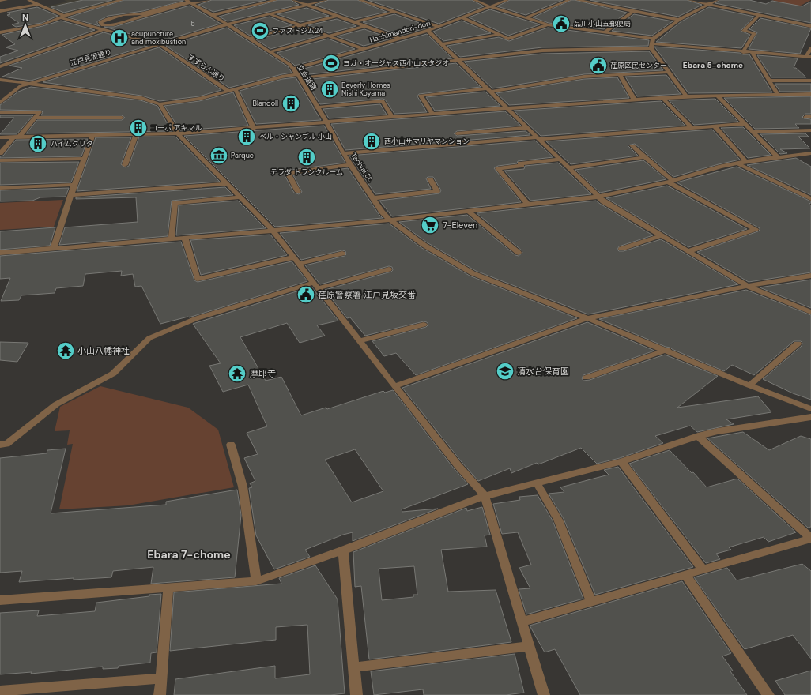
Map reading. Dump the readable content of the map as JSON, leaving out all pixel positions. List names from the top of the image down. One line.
{"streets":{"street":["Hachimandori-dori","江戸見坂通り","すずらん通り","立会道路","Tachiai St."]},"crossings":[["Hachimandori-dori","立会道路"],["江戸見坂通り","すずらん通り"],["江戸見坂通り","立会道路"],["立会道路","Tachiai St."]],"districts":["Ebara 5-chome","Ebara 7-chome"],"places":{"public building":["品川小山五郵便局","荏原区民センター","荏原警察署 江戸見坂交番"],"sports":["ファストジム24","ヨガ・オージャス西小山スタジオ"],"hospital":["acupuncture and moxibustion"],"building":["Beverly Homes Nishi Koyama","Blandoll","コーポ アキマル","ベル・シャンブル 小山","西小山サマリヤマンション","ハイムクリタ","テラダ トランクルーム"],"museum":["Parque"],"supermarket":["7-Eleven"],"temple":["小山八幡神社","摩耶寺"],"school or university":["清水台保育園"]},"house_numbers":["5"],"north":"top"}
